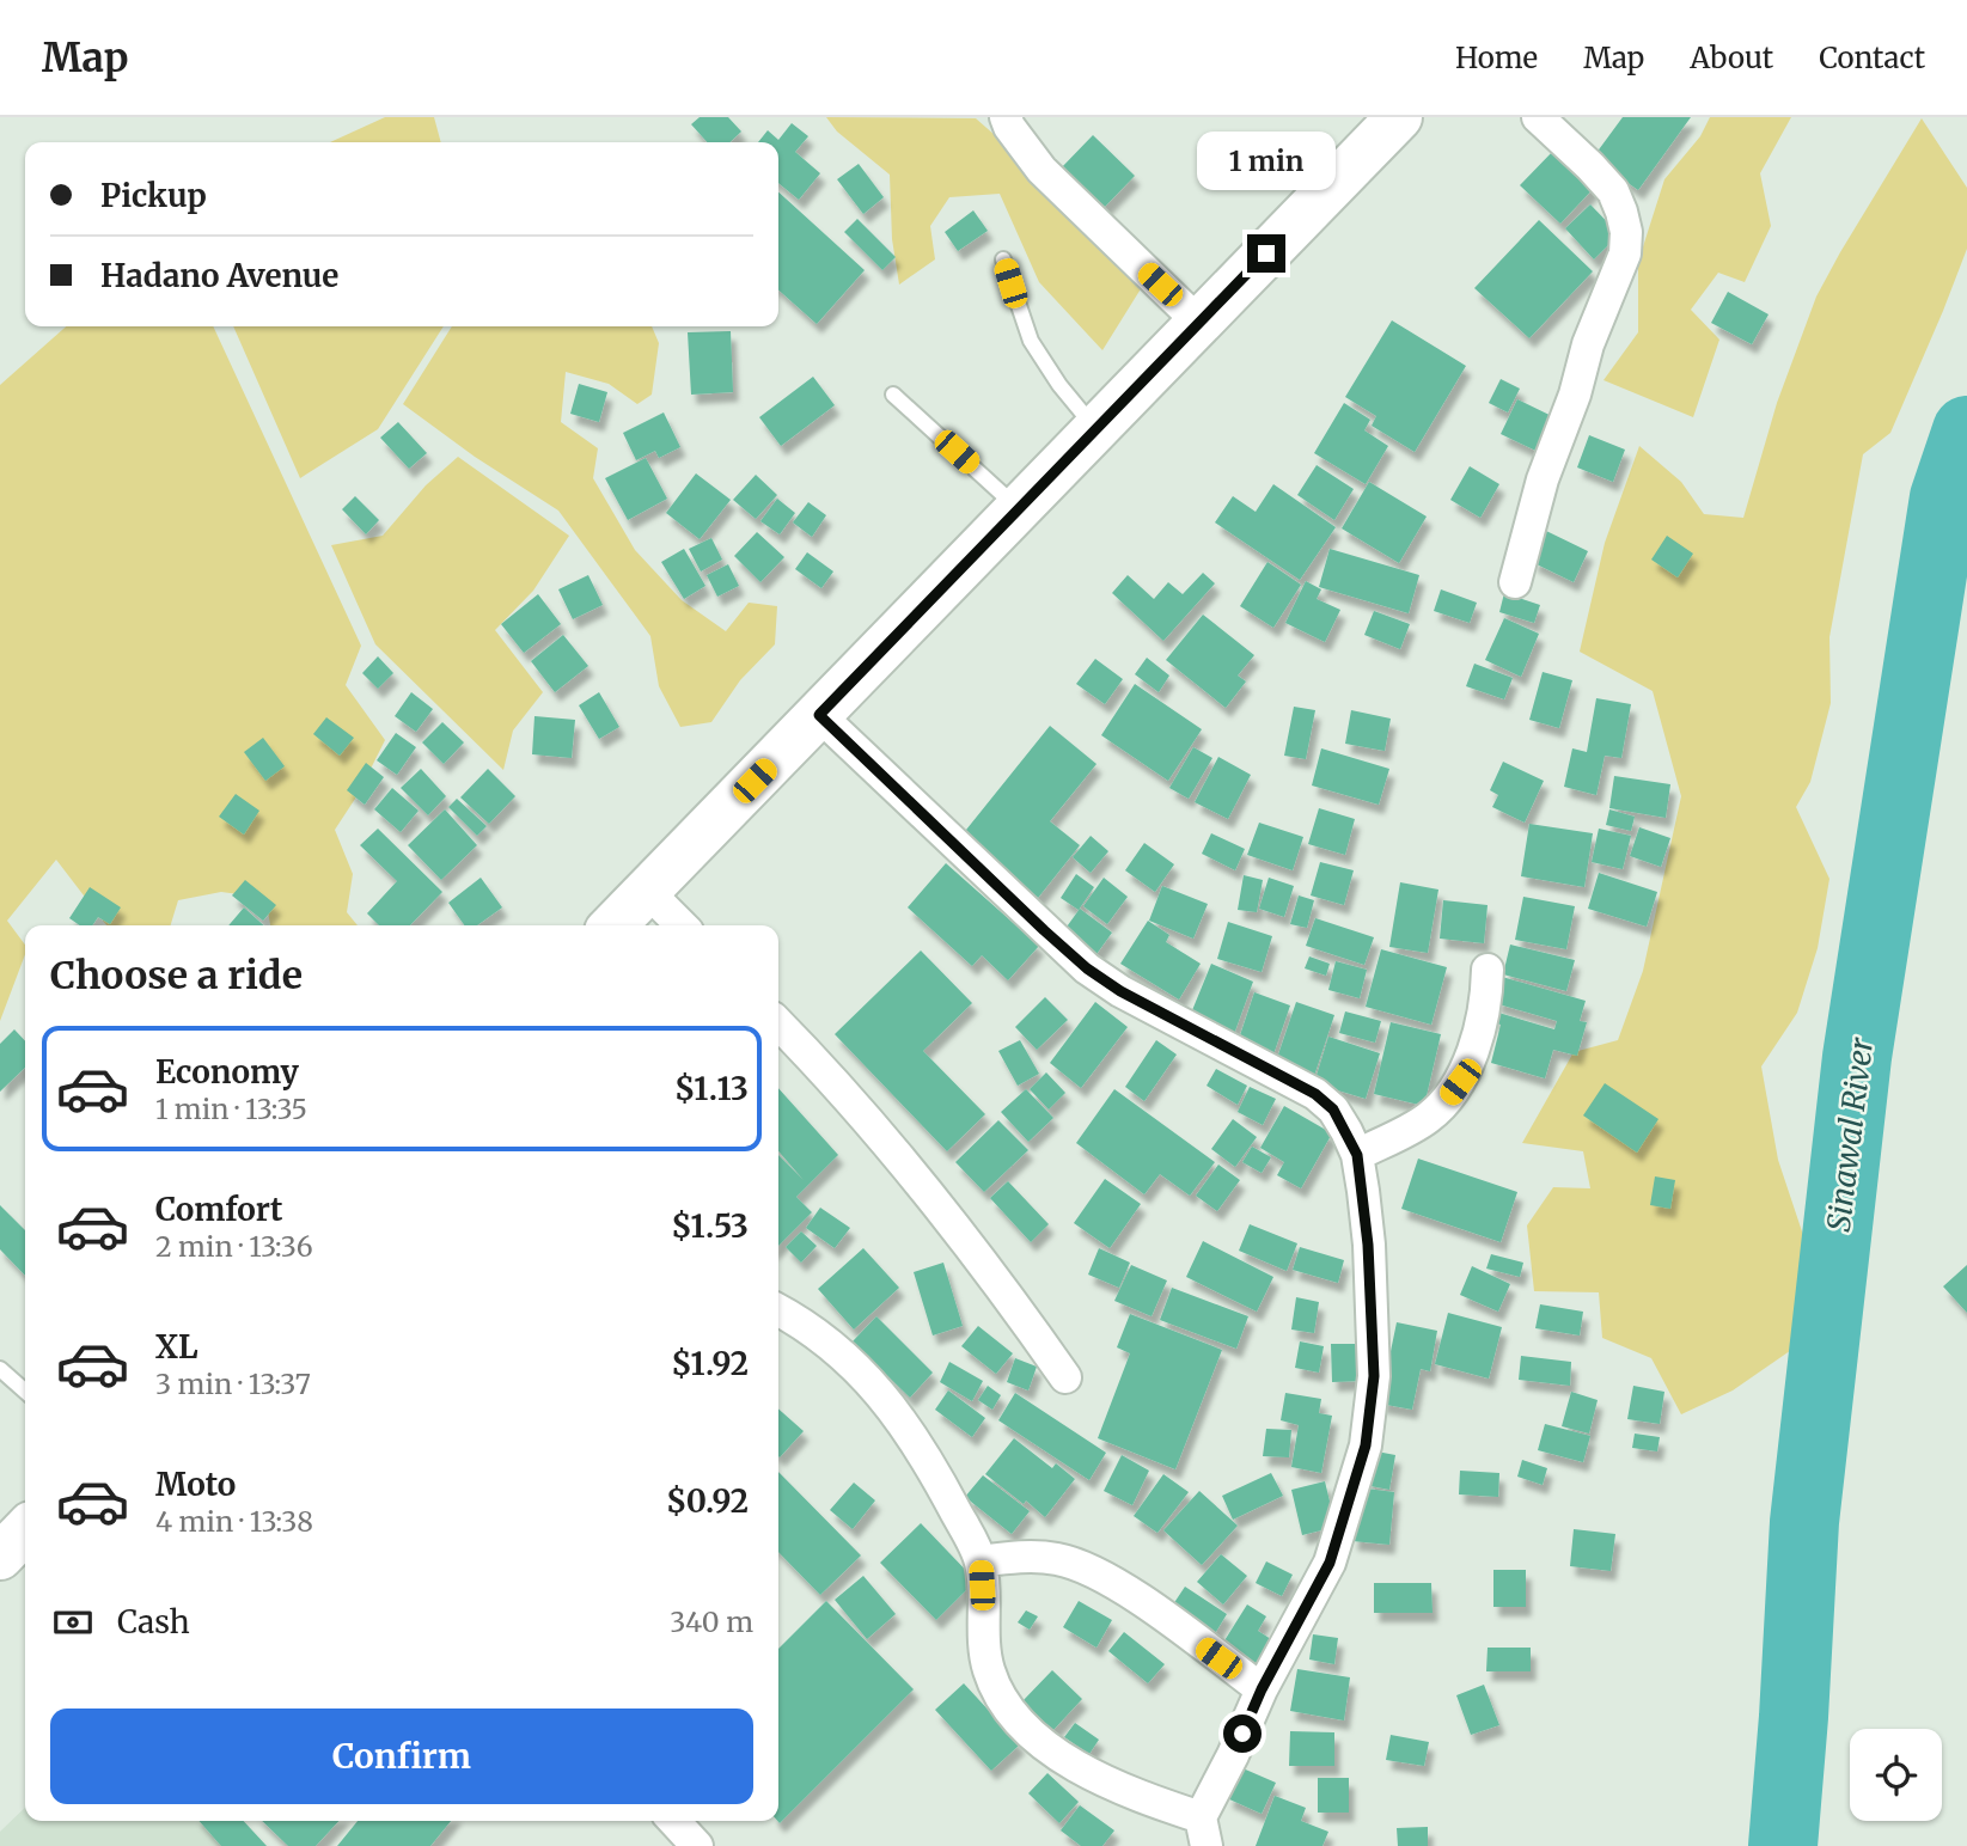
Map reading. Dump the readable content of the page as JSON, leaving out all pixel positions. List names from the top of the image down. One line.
{"water":["Sinawal River"],"page":{"header":"Map","nav":["Home","Map","About","Contact"],"bubble":"1 min","banner":["Pickup","Hadano Avenue"],"heading":"Choose a ride","list":[{"name":"Economy","note":"1 min · 13:35","value":"$1.13"},{"name":"Comfort","note":"2 min · 13:36","value":"$1.53"},{"name":"XL","note":"3 min · 13:37","value":"$1.92"},{"name":"Moto","note":"4 min · 13:38","value":"$0.92"}],"pay":["Cash","340 m"],"buttons":"Confirm"}}
